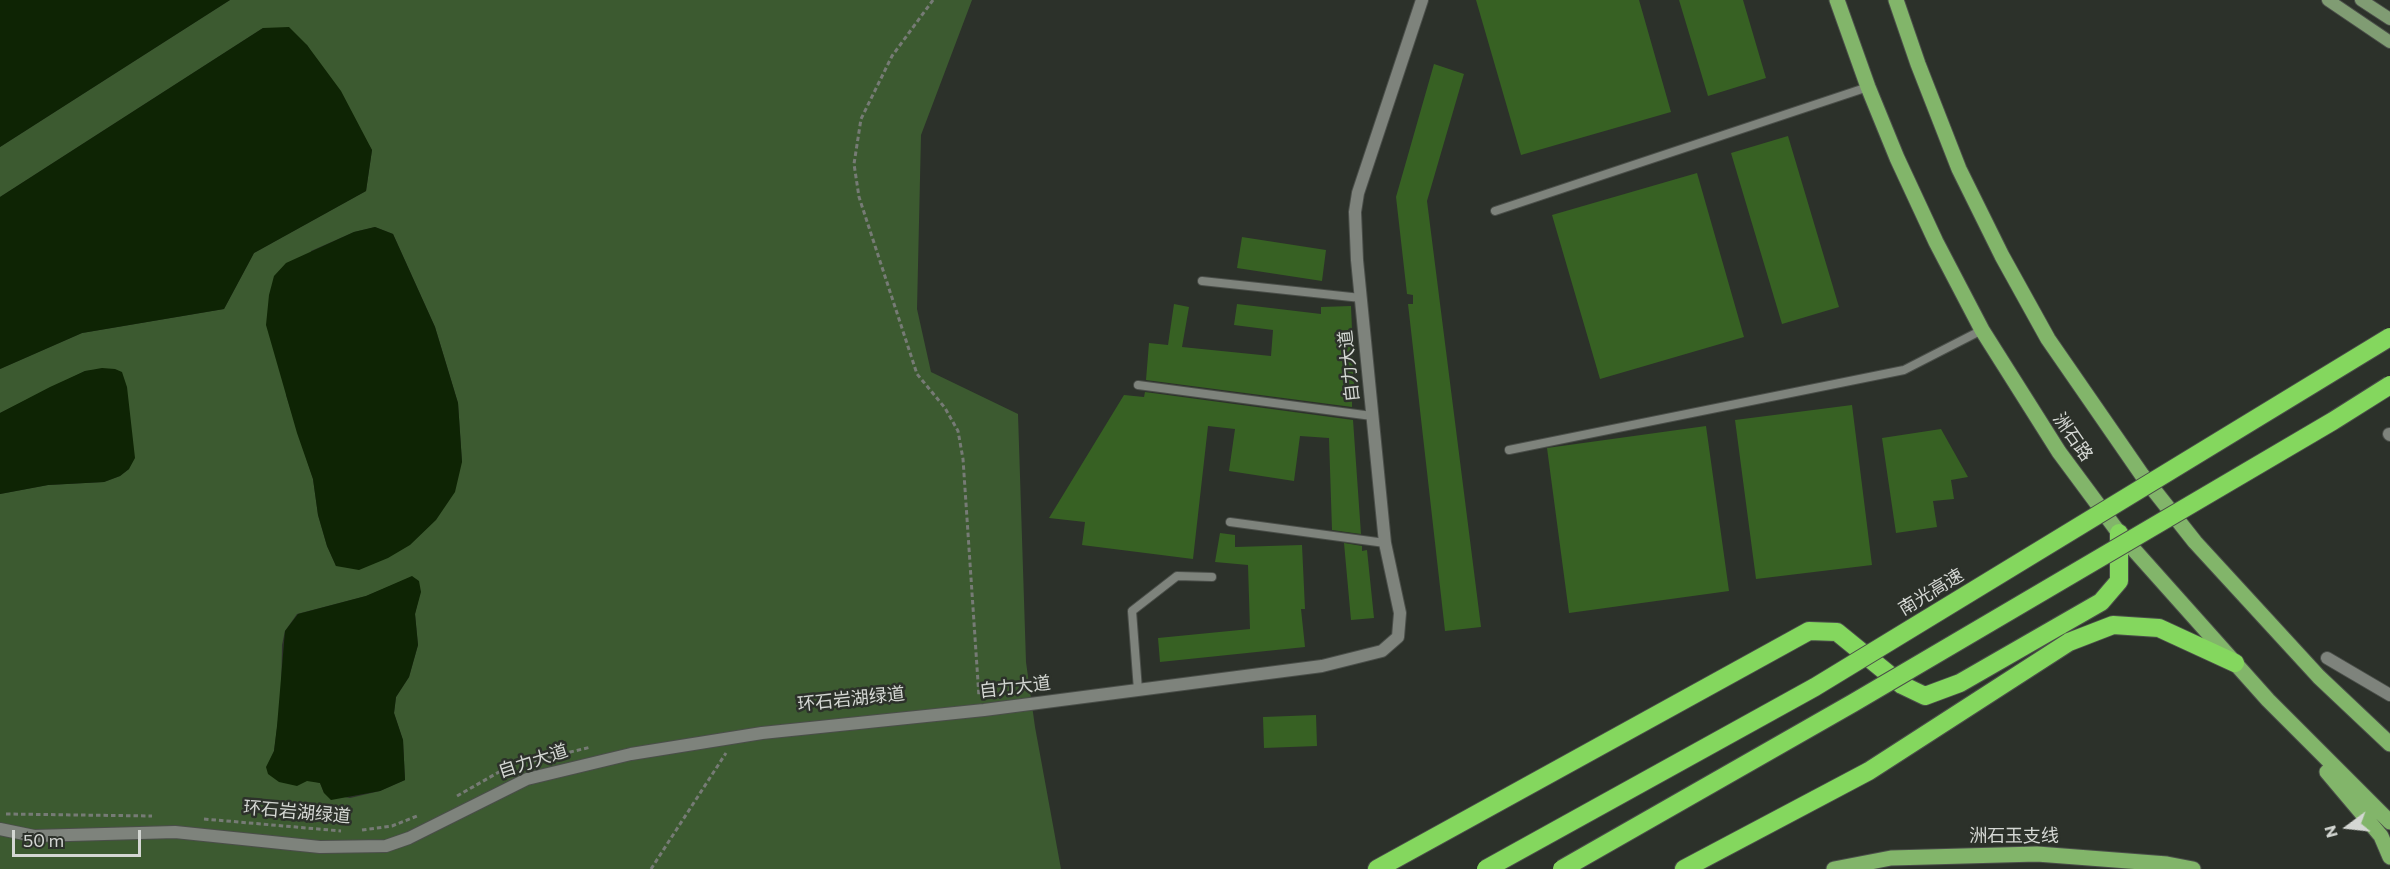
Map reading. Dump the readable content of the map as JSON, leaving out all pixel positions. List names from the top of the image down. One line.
{"streets":{"highway":["南光高速"],"main road":["洲石路","洲石玉支线"],"street":["自力大道"],"path":["环石岩湖绿道"]},"scale_bar":"50 m","north":"left"}
